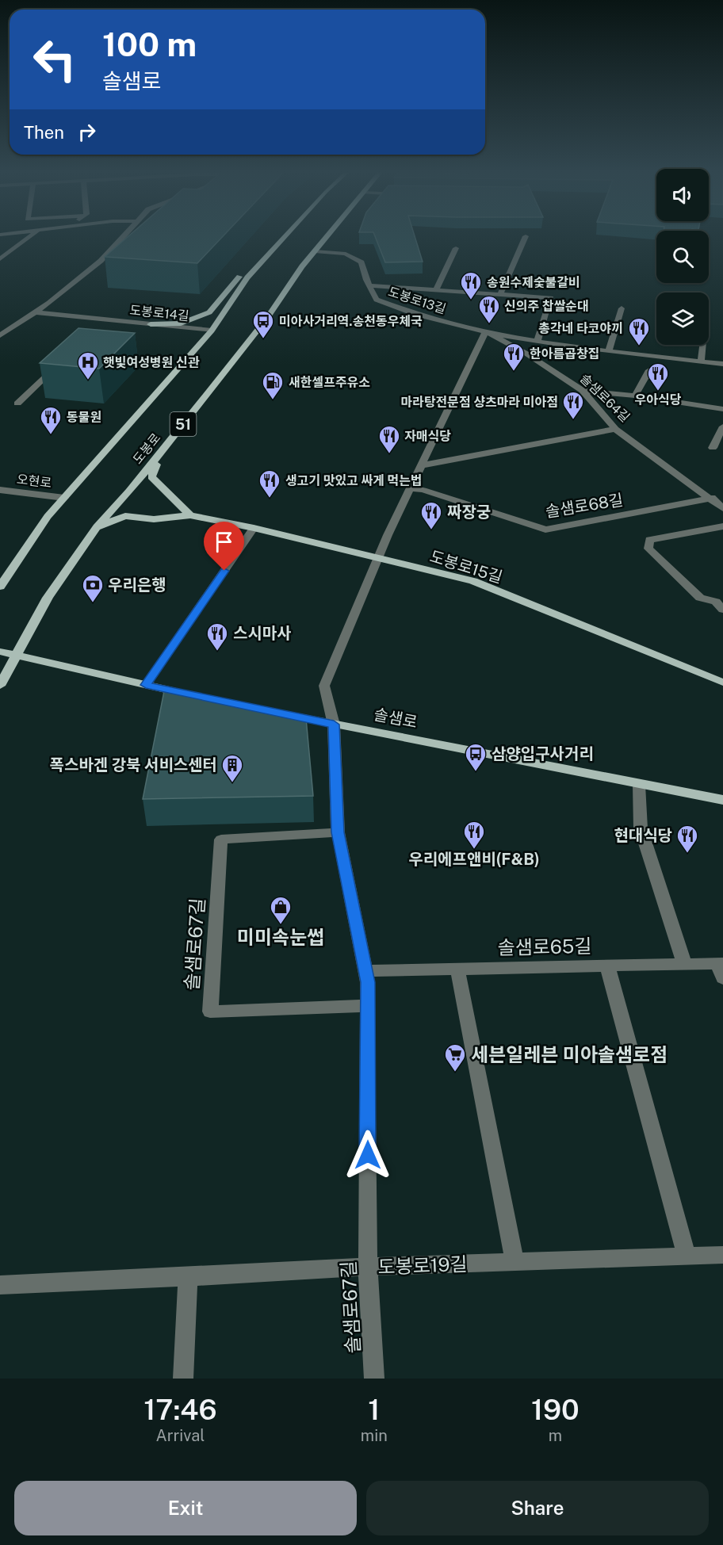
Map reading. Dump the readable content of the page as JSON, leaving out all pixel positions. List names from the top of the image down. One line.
{"streets":{"main road":["51","도봉로","도봉로15길","솔샘로"],"street":["도봉로13길","도봉로14길","솔샘로64길","오현로","솔샘로68길","솔샘로67길","솔샘로65길","도봉로19길"]},"crossings":[["도봉로13길","솔샘로64길"],["도봉로13길","도봉로"],["도봉로14길","도봉로"],["솔샘로64길","솔샘로68길"],["도봉로","오현로"],["도봉로","도봉로15길"],["솔샘로","솔샘로67길"],["솔샘로67길","솔샘로65길"],["솔샘로67길","도봉로19길"]],"places":{"restaurant":["송원수제숯불갈비","신의주 찹쌀순대","총각네 타코야끼","한아름곱창집","우아식당","마라탕전문점 샹츠마라 미아점","동물원","자매식당","생고기 맛있고 싸게 먹는법","짜장궁","스시마사","우리에프앤비(F&B)","현대식당"],"bus stop":["미아사거리역.송천동우체국","삼양입구사거리"],"hospital":["햇빛여성병원 신관"],"fuel station":["새한셀프주유소"],"bank":["우리은행"],"building":["폭스바겐 강북 서비스센터"],"shop":["미미속눈썹"],"supermarket":["세븐일레븐 미아솔샘로점"]},"page":{"turn":["100 m","솔샘로"],"then":"Then","eta":["17:46","Arrival","1","min","190","m"],"buttons":["Exit","Share"]}}
